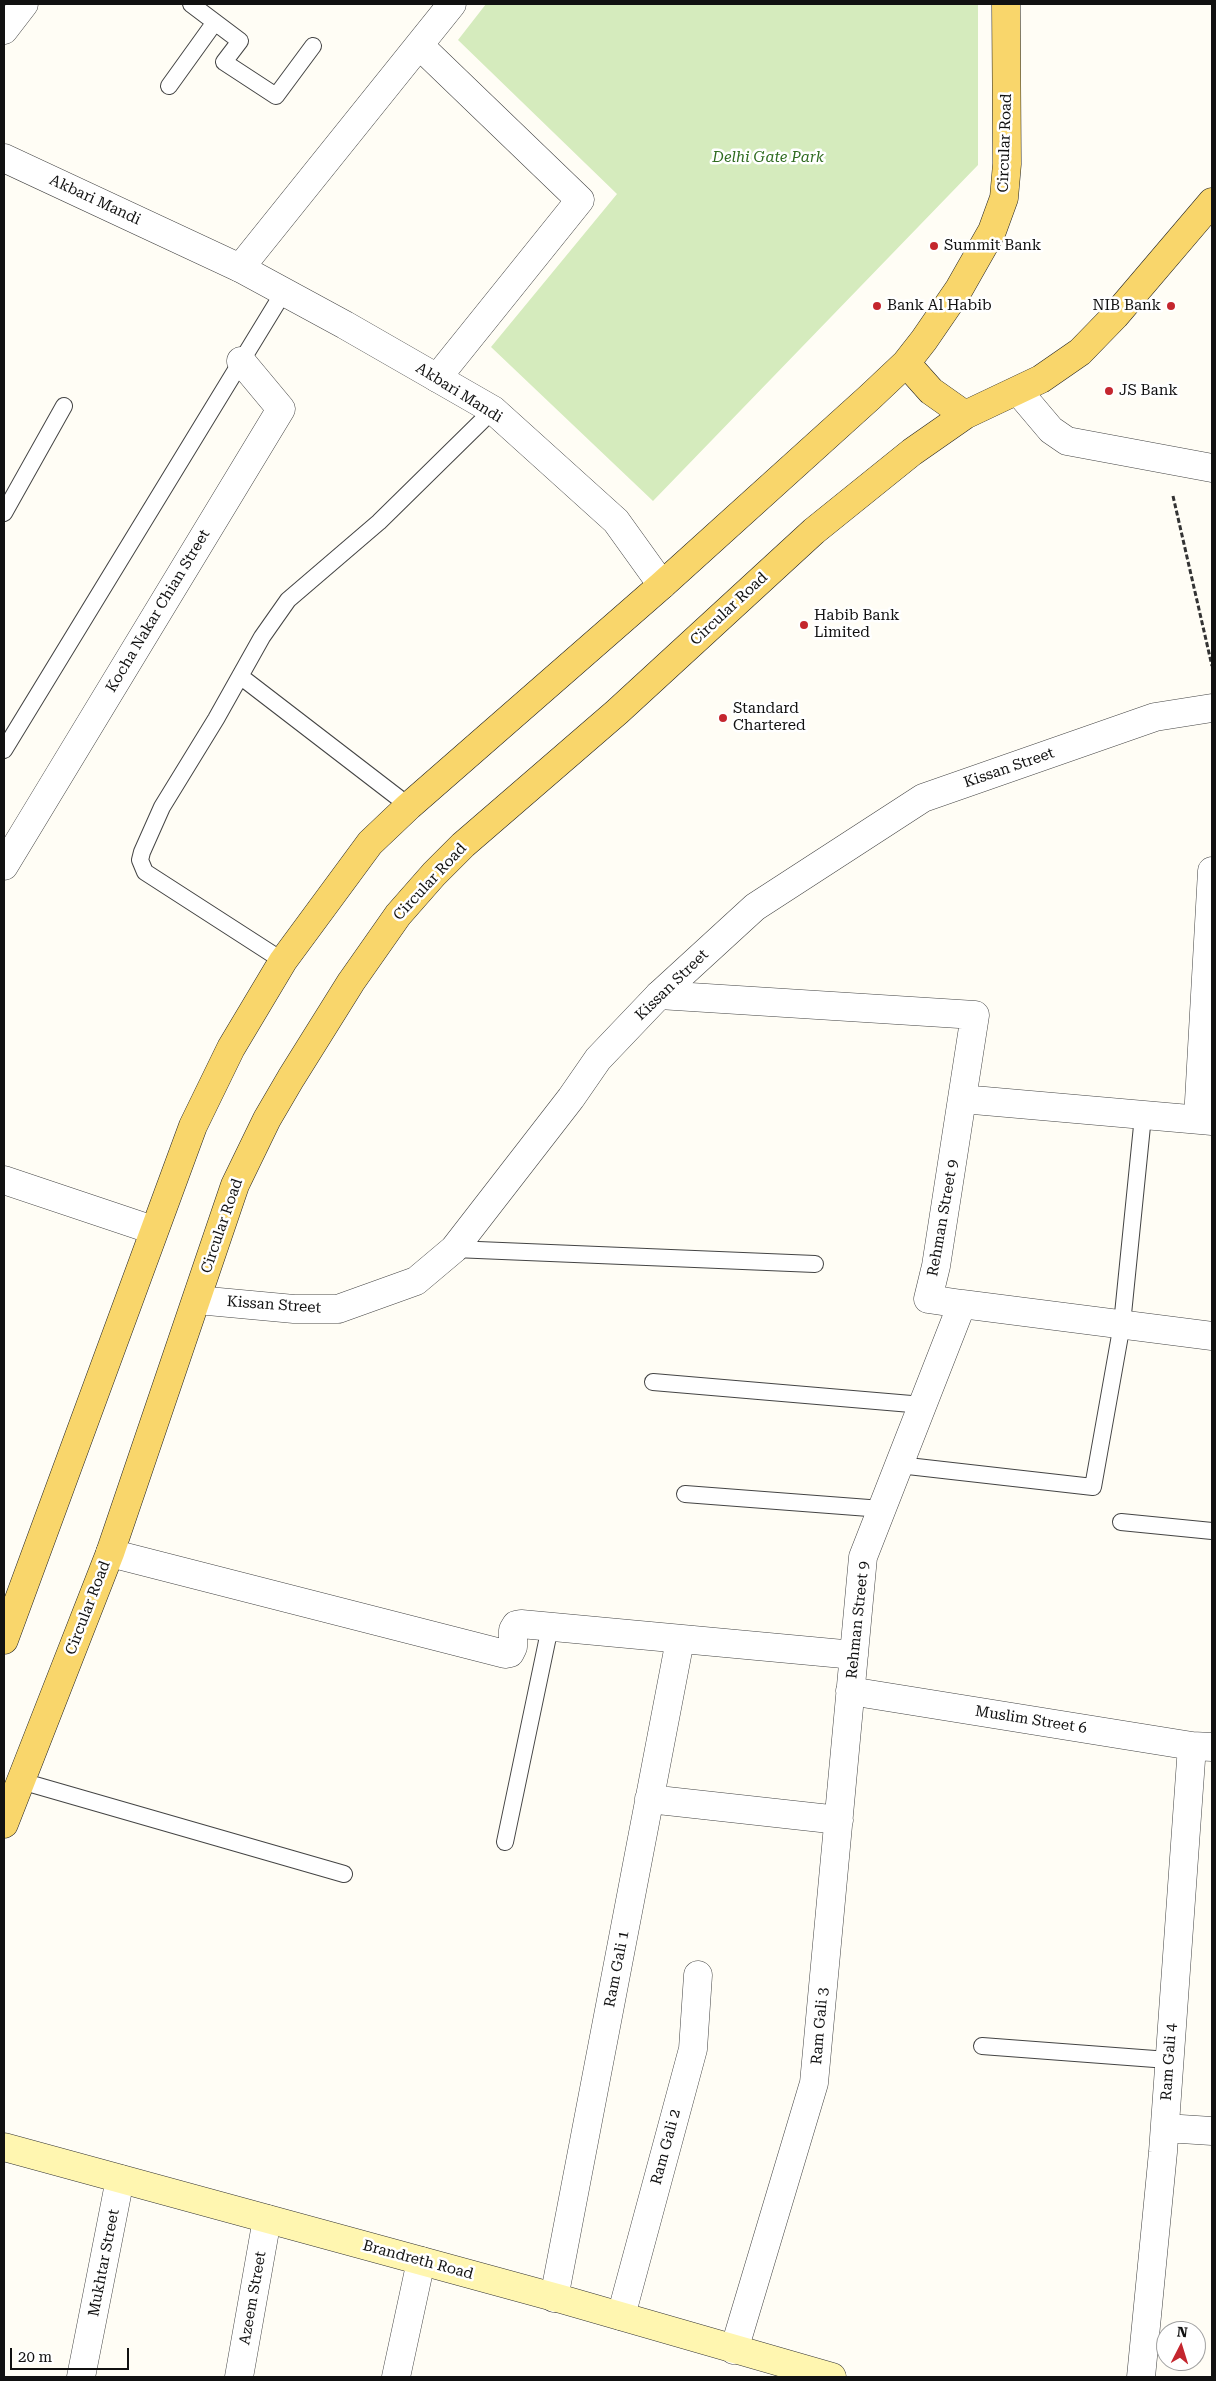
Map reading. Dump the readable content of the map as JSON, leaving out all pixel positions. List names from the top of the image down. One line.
{"streets":{"main road":["Circular Road","Brandreth Road"],"street":["Akbari Mandi","Kocha Nakar Chian Street","Kissan Street","Rehman Street 9","Muslim Street 6","Ram Gali 1","Ram Gali 3","Ram Gali 4","Ram Gali 2","Mukhtar Street","Azeem Street"]},"crossings":[["Circular Road","Akbari Mandi"],["Circular Road","Kissan Street"],["Kissan Street","Rehman Street 9"],["Rehman Street 9","Muslim Street 6"],["Rehman Street 9","Ram Gali 3"],["Muslim Street 6","Ram Gali 3"],["Muslim Street 6","Ram Gali 4"],["Ram Gali 1","Brandreth Road"],["Ram Gali 3","Brandreth Road"],["Ram Gali 2","Brandreth Road"],["Brandreth Road","Mukhtar Street"],["Brandreth Road","Azeem Street"]],"parks":["Delhi Gate Park"],"places":["Summit Bank","Bank Al Habib","NIB Bank","JS Bank","Habib Bank Limited","Standard Chartered"],"scale_bar":"20 m","north":"top"}
